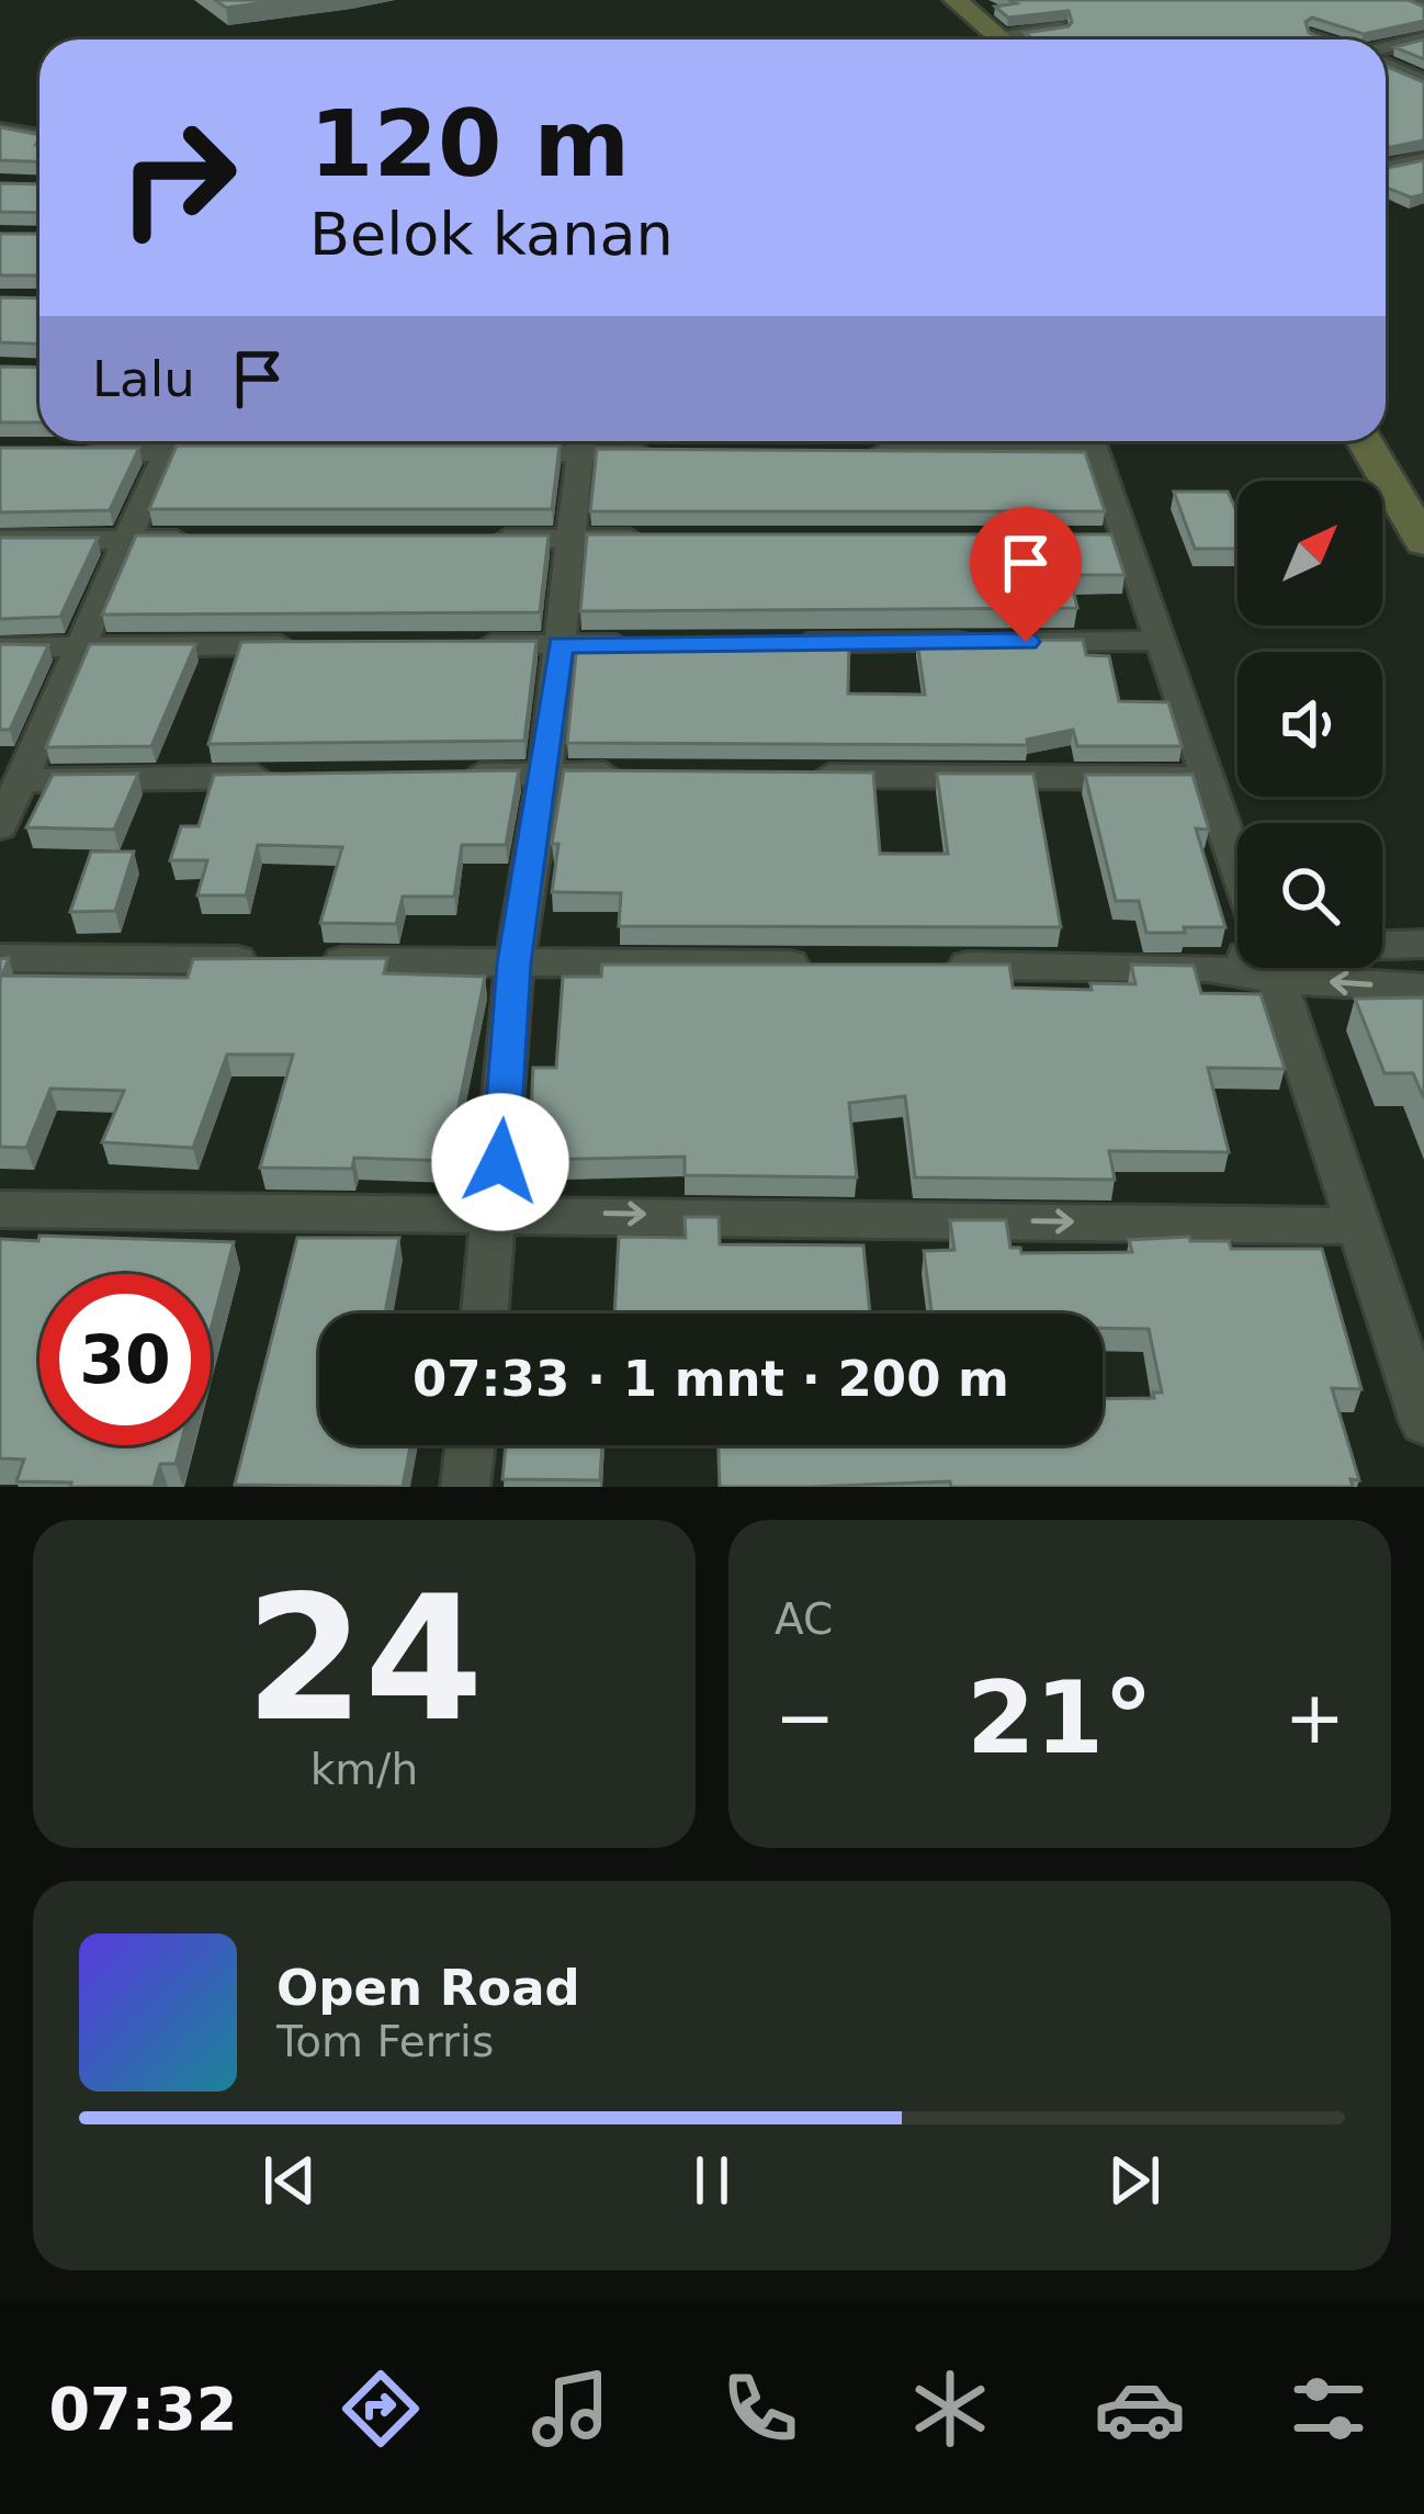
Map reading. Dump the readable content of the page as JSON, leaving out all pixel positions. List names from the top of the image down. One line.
{"north":"top right","page":{"turn":["120 m","Belok kanan"],"then":"Lalu","limit":"30","trip":"07:33 · 1 mnt · 200 m","tile":[["24","km/h"],"AC"],"heat":["−","21°","+"],"song":["Open Road","Tom Ferris"],"tabs":"07:32"}}
